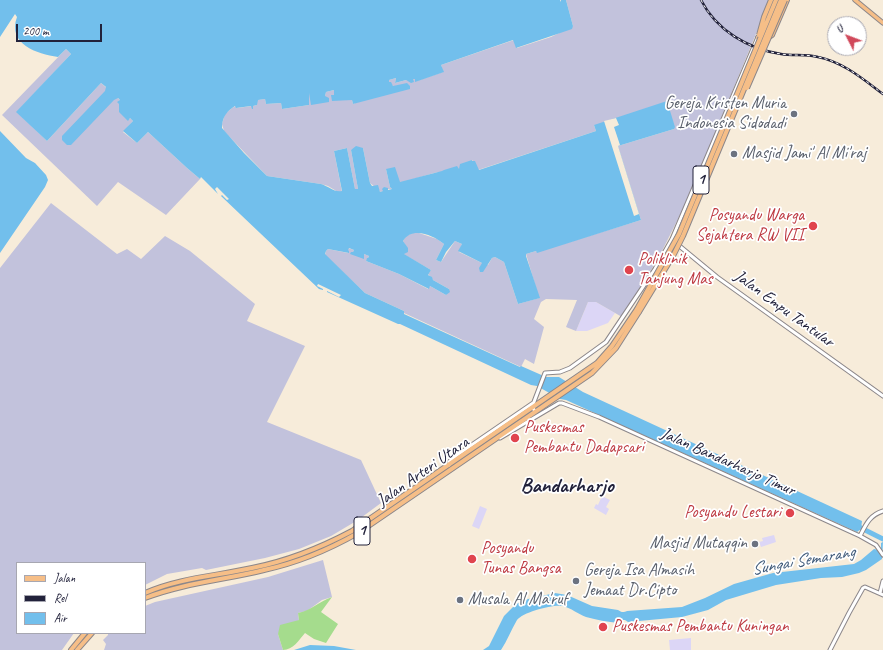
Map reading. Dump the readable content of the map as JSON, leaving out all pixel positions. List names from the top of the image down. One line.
{"streets":{"highway":["1","Jalan Arteri Utara"],"street":["Jalan Empu Tantular","Jalan Bandarharjo Timur"]},"crossings":[["1","Jalan Arteri Utara"],["Jalan Bandarharjo Timur","Jalan Arteri Utara"]],"districts":["Bandarharjo"],"water":["Sungai Semarang"],"places":["Gereja Kristen Muria Indonesia Sidodadi","Masjid Jami' Al Mi'raj","Posyandu Warga Sejahtera RW VII","Poliklinik Tanjung Mas","Puskesmas Pembantu Dadapsari","Posyandu Lestari","Masjid Mutaqqin","Posyandu Tunas Bangsa","Gereja Isa Almasih Jemaat Dr.Cipto","Musala Al Ma'ruf","Puskesmas Pembantu Kuningan"],"legend":["Jalan","Rel","Air"],"scale_bar":"200 m","north":"top left"}
